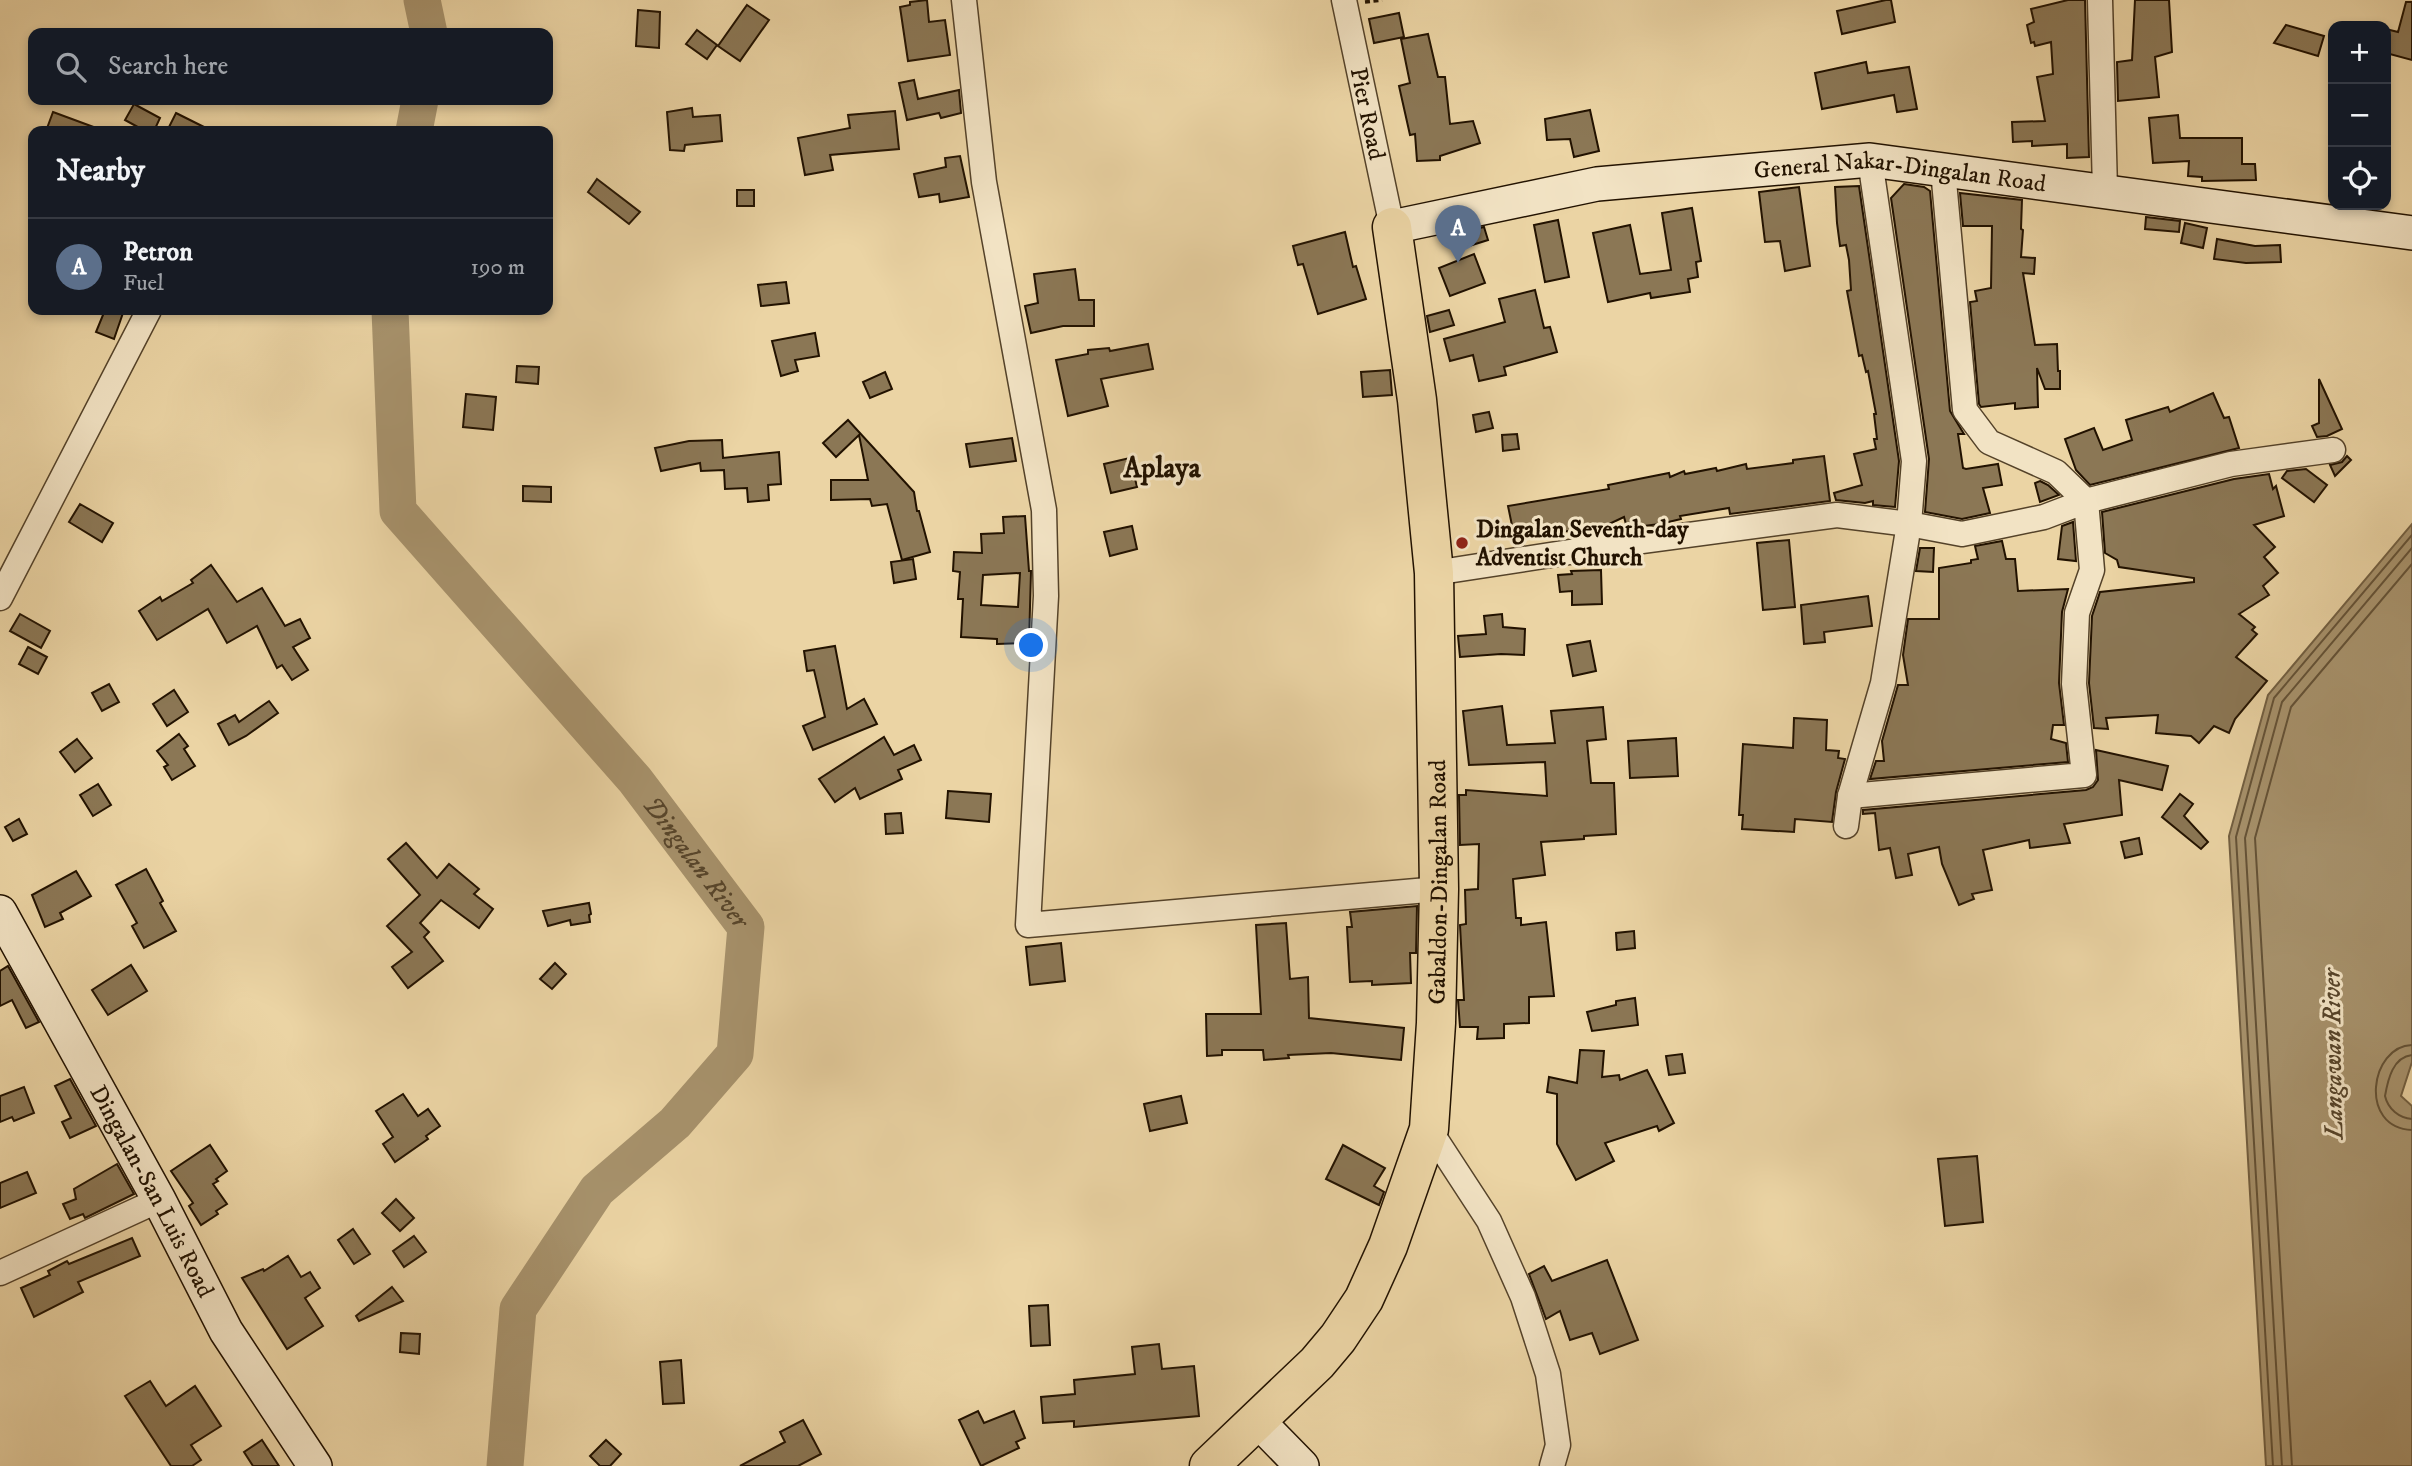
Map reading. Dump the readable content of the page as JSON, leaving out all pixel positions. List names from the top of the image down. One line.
{"streets":{"main road":["General Nakar-Dingalan Road","Gabaldon-Dingalan Road","Dingalan-San Luis Road"],"street":["Pier Road"]},"crossings":[["Pier Road","General Nakar-Dingalan Road"],["Pier Road","Gabaldon-Dingalan Road"],["General Nakar-Dingalan Road","Gabaldon-Dingalan Road"]],"districts":["Aplaya"],"water":["Dingalan River","Langawan River"],"places":["Dingalan Seventh-day Adventist Church"],"page":{"map_buttons":["+","−"],"search":"Search here","heading":"Nearby","pins":"A","list":[{"mark":"A","name":"Petron","note":"Fuel","value":"190 m"}]}}
